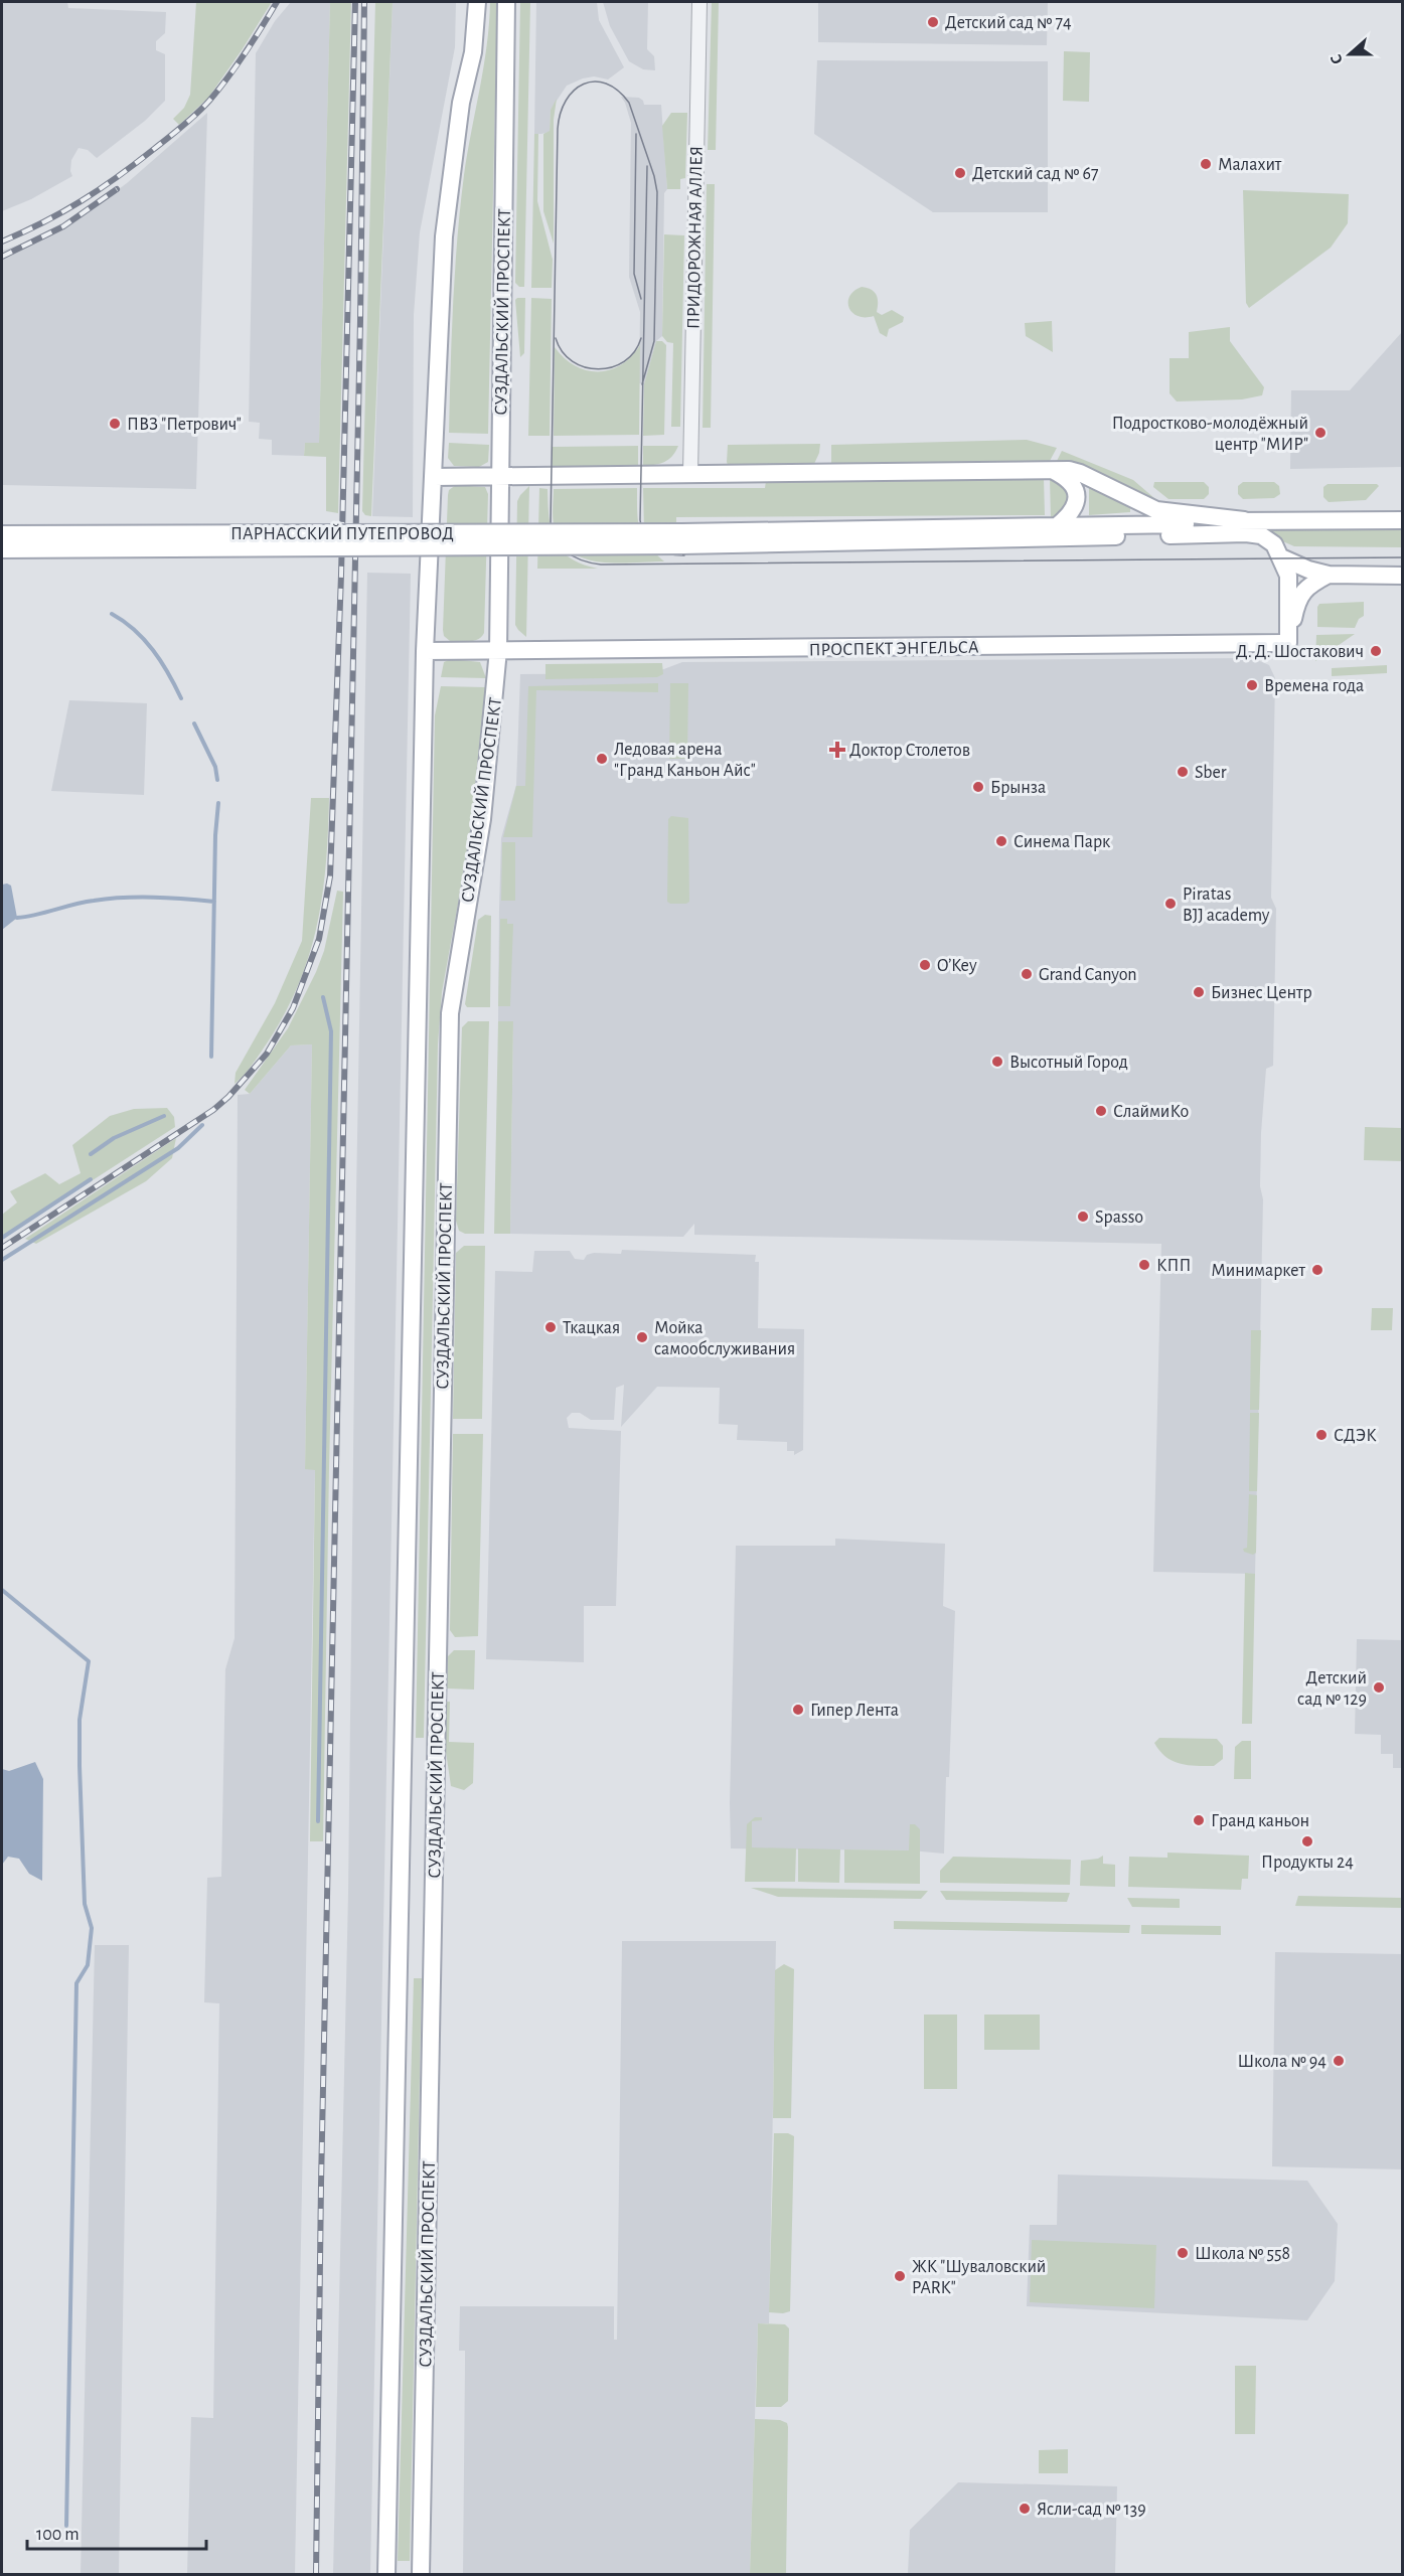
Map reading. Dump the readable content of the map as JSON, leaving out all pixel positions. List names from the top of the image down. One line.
{"streets":{"main road":["СУЗДАЛЬСКИЙ ПРОСПЕКТ","ПАРНАССКИЙ ПУТЕПРОВОД","ПРОСПЕКТ ЭНГЕЛЬСА"],"street":["ПРИДОРОЖНАЯ АЛЛЕЯ"]},"crossings":[["СУЗДАЛЬСКИЙ ПРОСПЕКТ","ПРОСПЕКТ ЭНГЕЛЬСА"]],"places":{"other":["Детский сад № 74","Малахит","Детский сад № 67","ПВЗ \"Петрович\"","Подростково-молодёжный центр \"МИР\"","Д. Д. Шостакович","Времена года","Ледовая арена \"Гранд Каньон Айс\"","Sber","Брынза","Синема Парк","Piratas BJJ academy","O’Key","Grand Canyon","Бизнес Центр","Высотный Город","СлаймиКо","Spasso","КПП","Минимаркет","Ткацкая","Мойка самообслуживания","СДЭК","Детский сад № 129","Гипер Лента","Гранд каньон","Продукты 24","Школа № 94","Школа № 558","ЖК \"Шуваловский PARK\"","Ясли-сад № 139"],"health":["Доктор Столетов"]},"scale_bar":"100 m","north":"left"}
